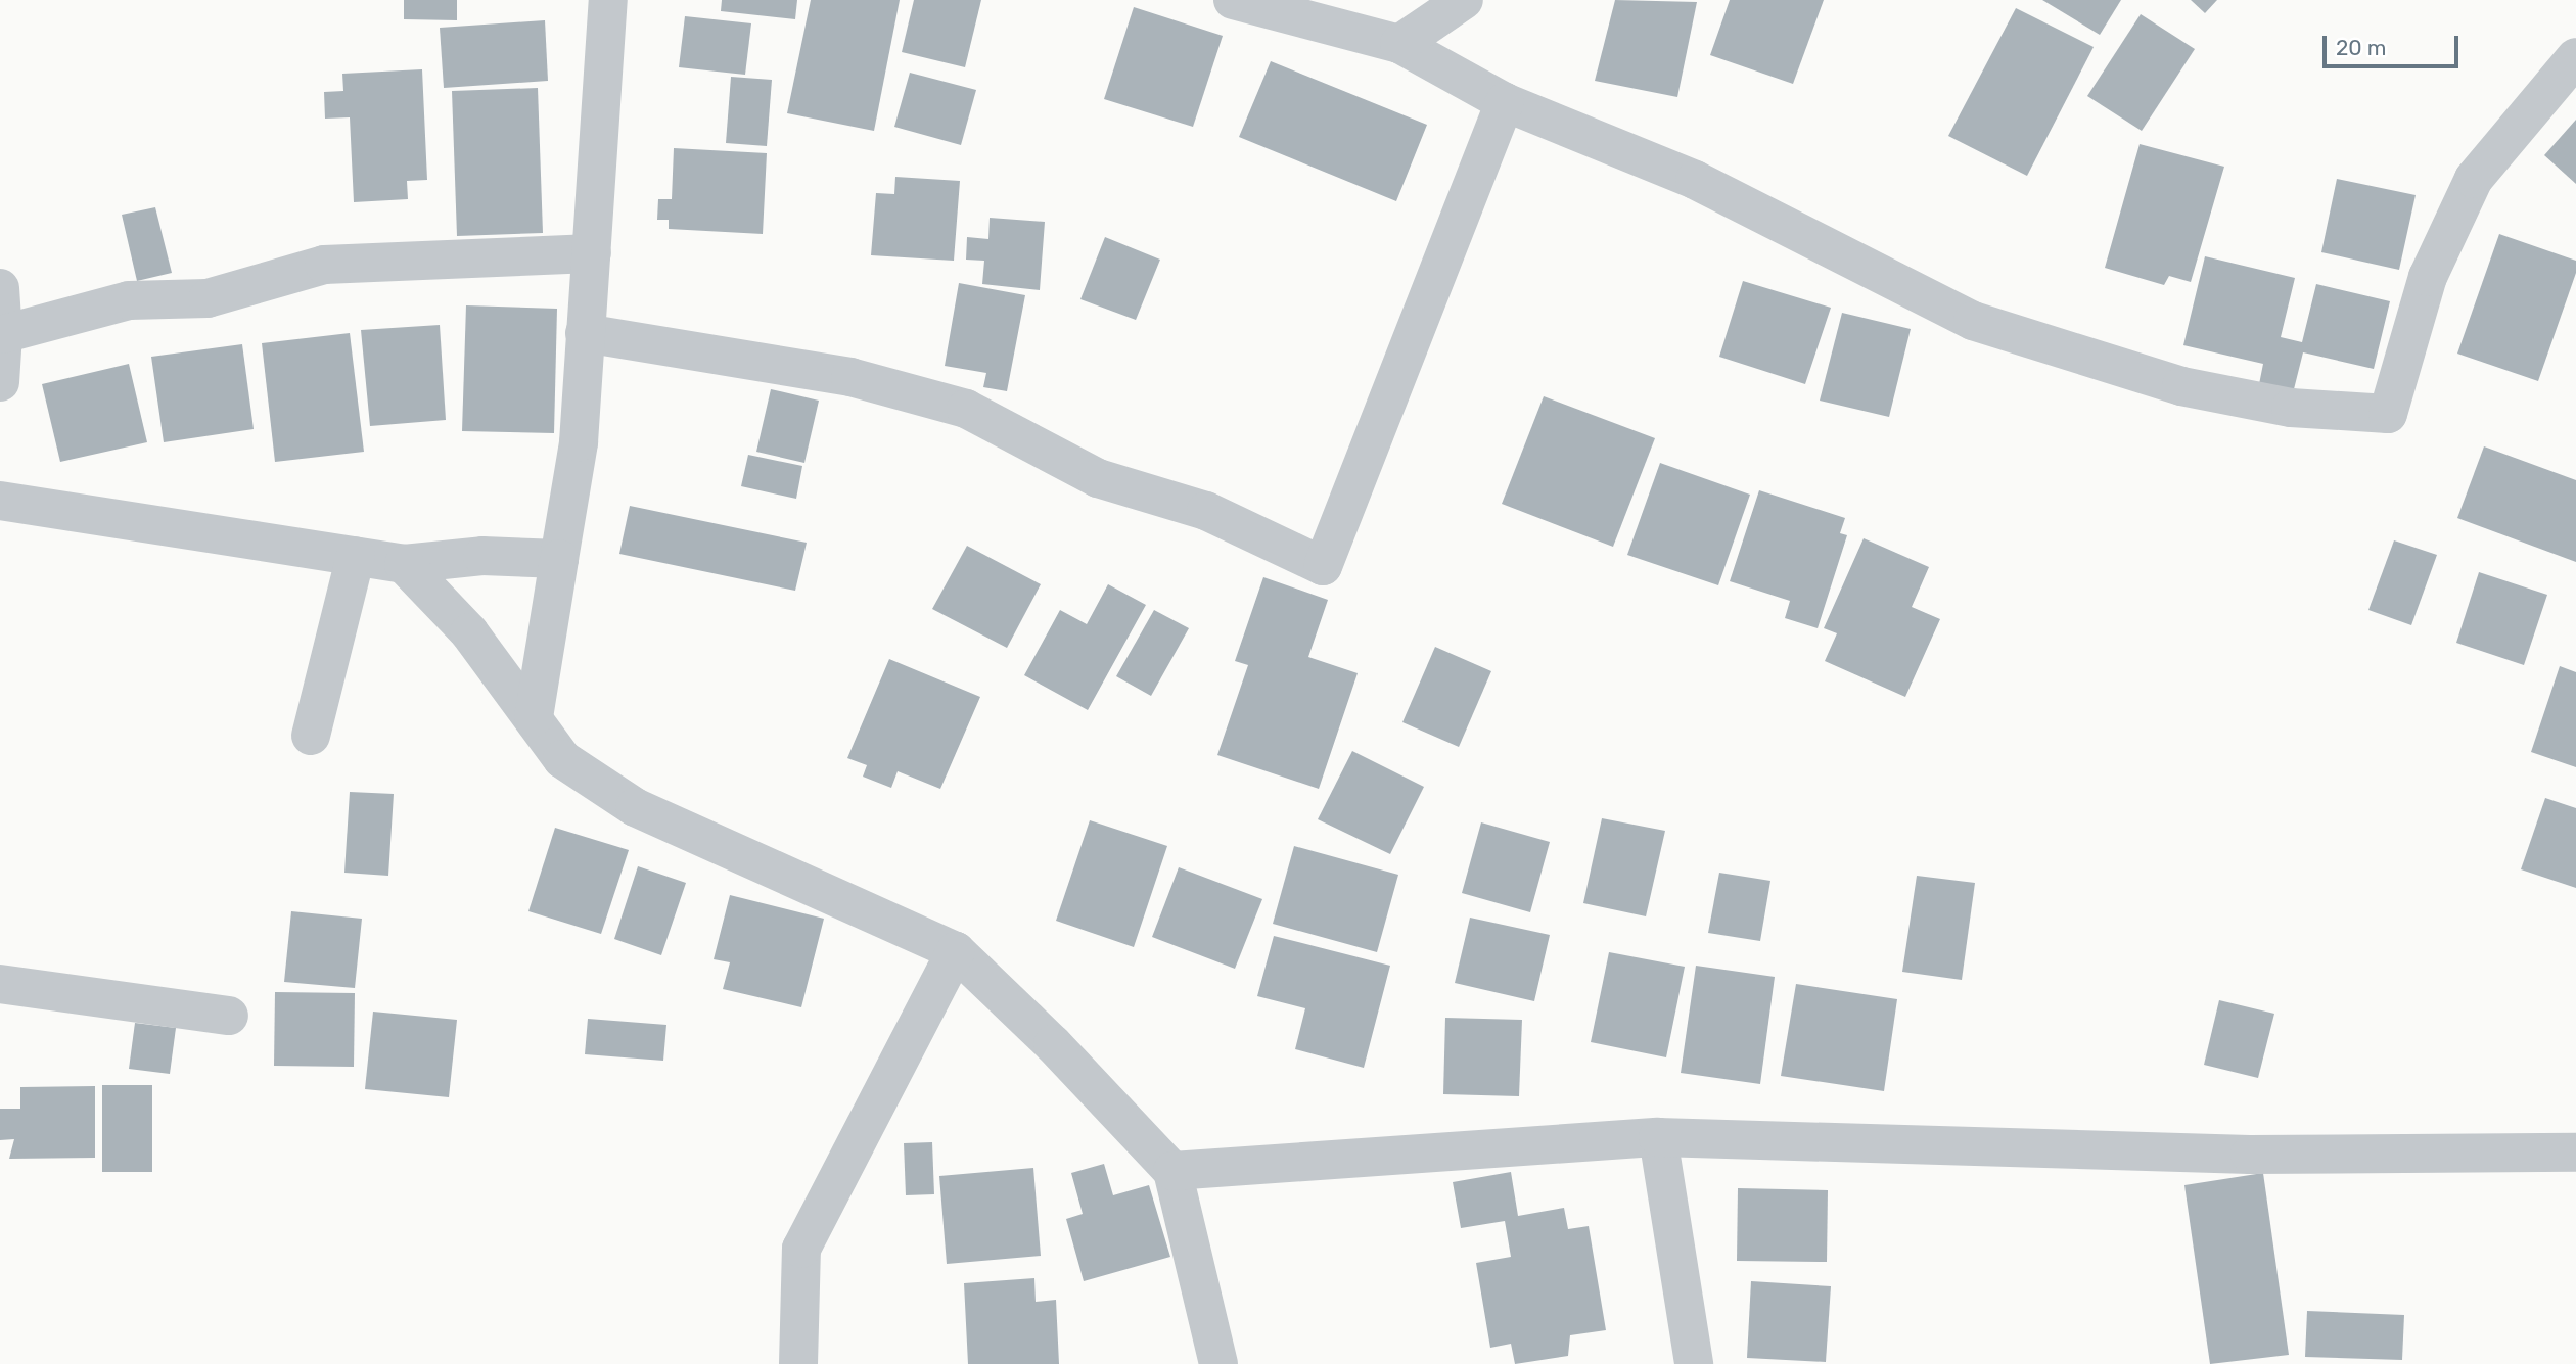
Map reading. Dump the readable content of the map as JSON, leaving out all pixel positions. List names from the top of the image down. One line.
{"scale_bar":"20 m"}
